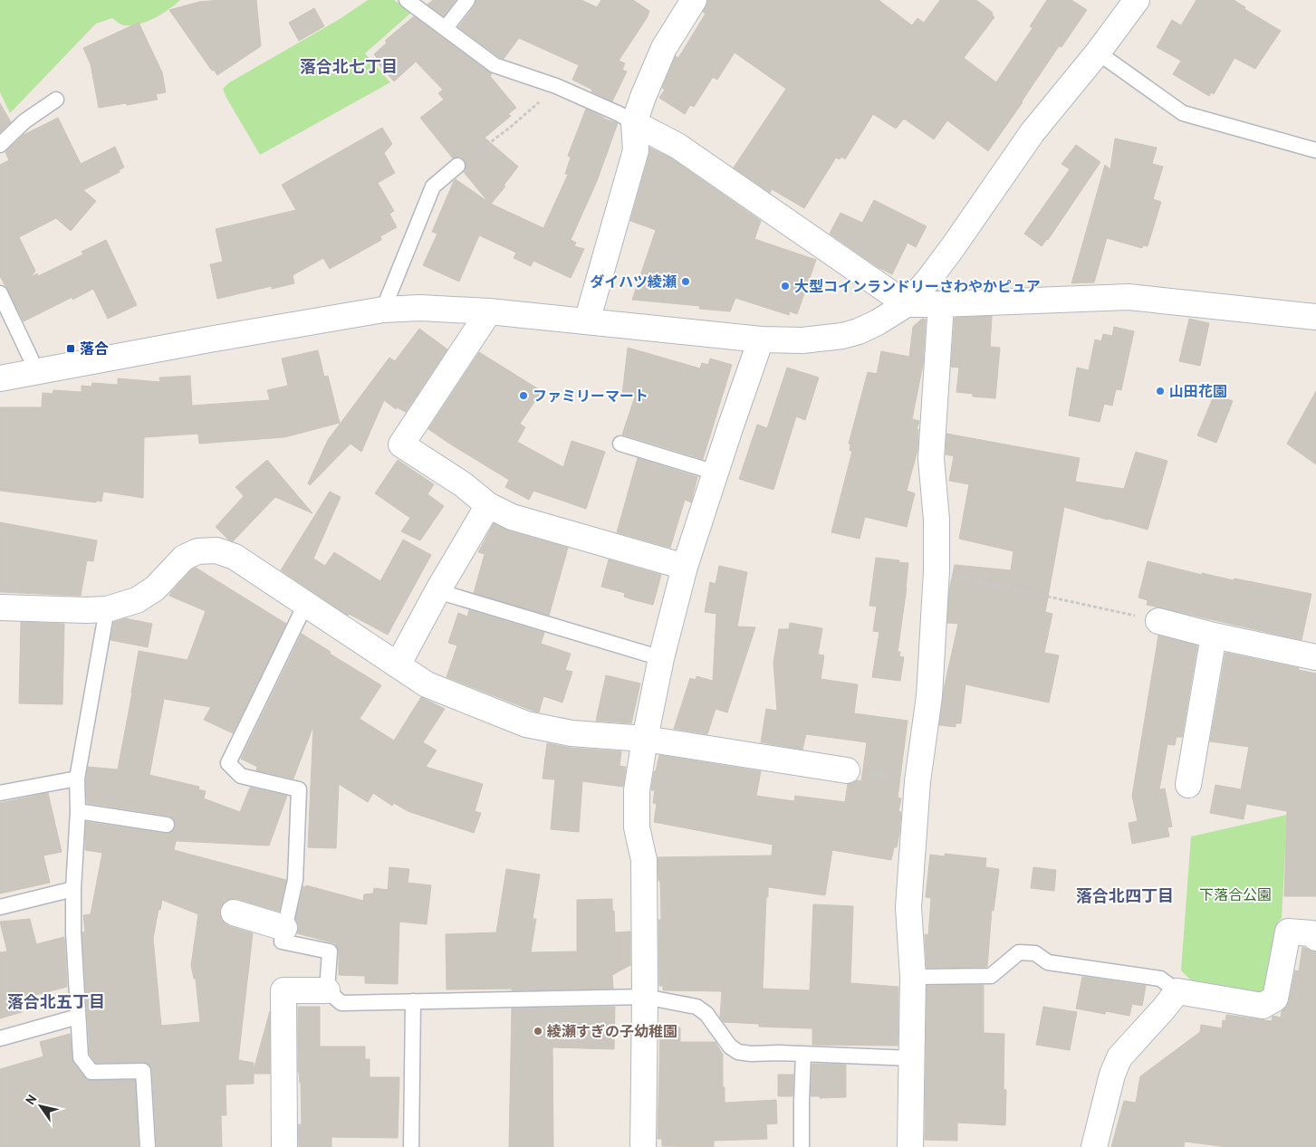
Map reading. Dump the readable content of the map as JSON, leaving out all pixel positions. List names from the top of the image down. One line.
{"districts":["落合北七丁目","落合北四丁目","落合北五丁目"],"parks":["下落合公園"],"places":{"other":["ダイハツ綾瀬","大型コインランドリーさわやかピュア","山田花園","ファミリーマート","綾瀬すぎの子幼稚園"],"transit":["落合"]},"north":"top left"}
